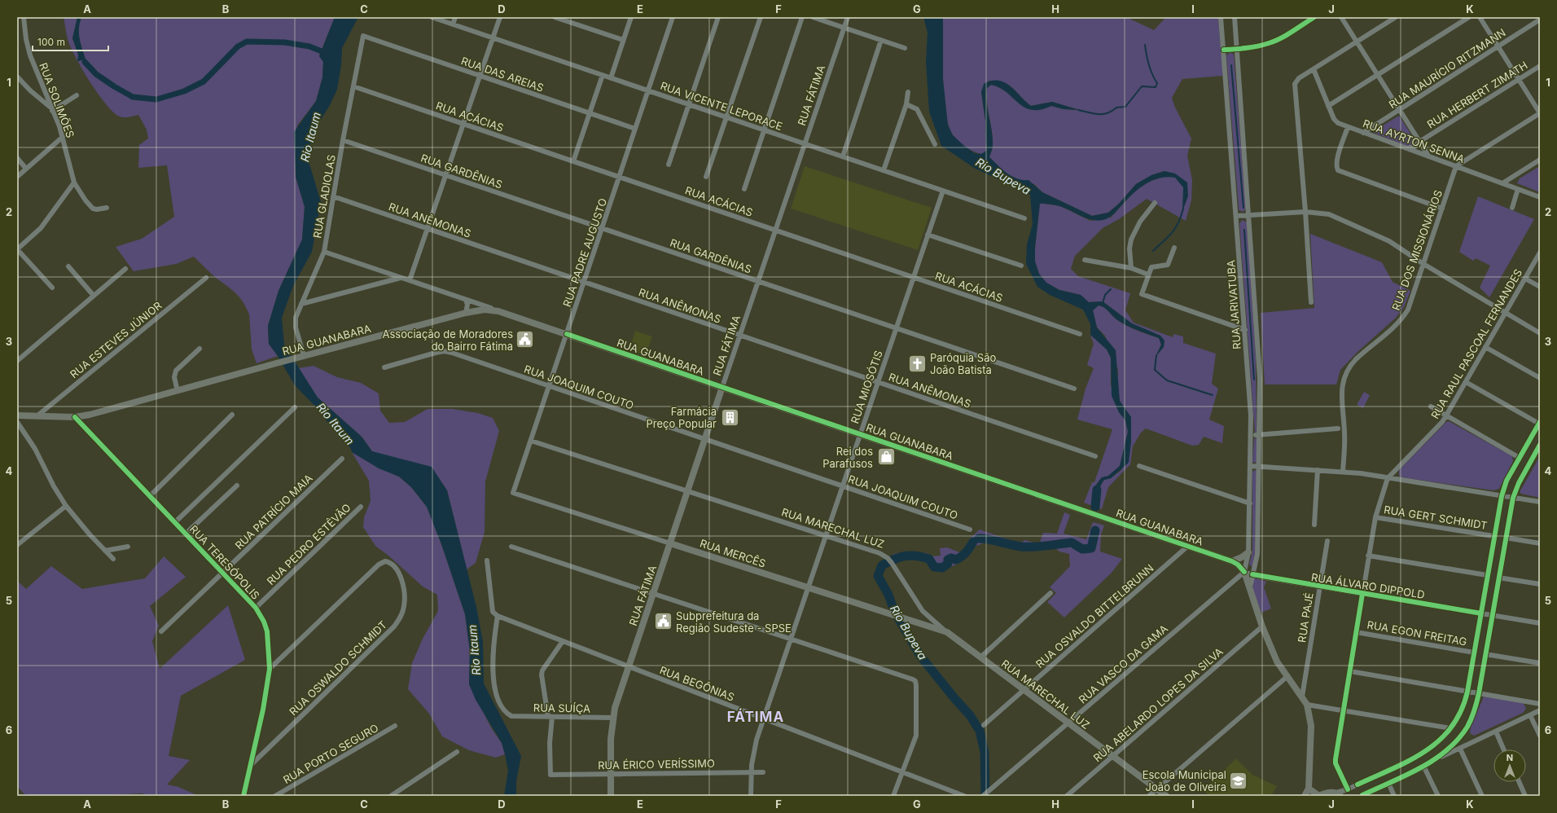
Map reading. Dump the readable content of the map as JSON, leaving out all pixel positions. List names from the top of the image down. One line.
{"streets":{"main road":["RUA FÁTIMA","RUA JARIVATUBA","RUA GUANABARA","RUA MARECHAL LUZ","RUA MERCÊS"],"street":["RUA MAURÍCIO RITZMANN","RUA DAS AREIAS","RUA HERBERT ZIMATH","RUA SOLIMÕES","RUA VICENTE LEPORACE","RUA ACÁCIAS","RUA AYRTON SENNA","RUA GARDÊNIAS","RUA GLADIOLAS","RUA ANÊMONAS","RUA DOS MISSIONÁRIOS","RUA PADRE AUGUSTO","RUA ESTEVES JÚNIOR","RUA RAUL PASCOAL FERNANDES","RUA JOAQUIM COUTO","RUA MIOSÓTIS","RUA PATRÍCIO MAIA","RUA GERT SCHMIDT","RUA PEDRO ESTÊVÃO","RUA TERESÓPOLIS","RUA ÁLVARO DIPPOLD","RUA OSVALDO BITTELBRUNN","RUA PAJÉ","RUA EGON FREITAG","RUA VASCO DA GAMA","RUA OSWALDO SCHMIDT","RUA BEGÔNIAS","RUA ABELARDO LOPES DA SILVA","RUA SUÍÇA","RUA PORTO SEGURO","RUA ÉRICO VERÍSSIMO"]},"crossings":[["RUA MAURÍCIO RITZMANN","RUA AYRTON SENNA"],["RUA DAS AREIAS","RUA GLADIOLAS"],["RUA DAS AREIAS","RUA PADRE AUGUSTO"],["RUA HERBERT ZIMATH","RUA AYRTON SENNA"],["RUA FÁTIMA","RUA VICENTE LEPORACE"],["RUA FÁTIMA","RUA ACÁCIAS"],["RUA FÁTIMA","RUA GARDÊNIAS"],["RUA FÁTIMA","RUA ANÊMONAS"],["RUA FÁTIMA","RUA GUANABARA"],["RUA FÁTIMA","RUA JOAQUIM COUTO"],["RUA FÁTIMA","RUA MARECHAL LUZ"],["RUA FÁTIMA","RUA MERCÊS"],["RUA FÁTIMA","RUA BEGÔNIAS"],["RUA FÁTIMA","RUA SUÍÇA"],["RUA FÁTIMA","RUA ÉRICO VERÍSSIMO"],["RUA VICENTE LEPORACE","RUA PADRE AUGUSTO"],["RUA VICENTE LEPORACE","RUA MIOSÓTIS"],["RUA ACÁCIAS","RUA GLADIOLAS"],["RUA ACÁCIAS","RUA PADRE AUGUSTO"],["RUA ACÁCIAS","RUA MIOSÓTIS"],["RUA AYRTON SENNA","RUA DOS MISSIONÁRIOS"],["RUA GARDÊNIAS","RUA GLADIOLAS"],["RUA GARDÊNIAS","RUA PADRE AUGUSTO"],["RUA GARDÊNIAS","RUA MIOSÓTIS"],["RUA GLADIOLAS","RUA ANÊMONAS"],["RUA GLADIOLAS","RUA GUANABARA"],["RUA ANÊMONAS","RUA PADRE AUGUSTO"],["RUA ANÊMONAS","RUA MIOSÓTIS"],["RUA PADRE AUGUSTO","RUA GUANABARA"],["RUA PADRE AUGUSTO","RUA JOAQUIM COUTO"],["RUA PADRE AUGUSTO","RUA MARECHAL LUZ"],["RUA PADRE AUGUSTO","RUA MERCÊS"],["RUA JARIVATUBA","RUA GUANABARA"],["RUA JARIVATUBA","RUA ÁLVARO DIPPOLD"],["RUA JARIVATUBA","RUA PAJÉ"],["RUA JARIVATUBA","RUA VASCO DA GAMA"],["RUA JARIVATUBA","RUA ABELARDO LOPES DA SILVA"],["RUA ESTEVES JÚNIOR","RUA GUANABARA"],["RUA GUANABARA","RUA MIOSÓTIS"],["RUA GUANABARA","RUA TERESÓPOLIS"],["RUA GUANABARA","RUA ÁLVARO DIPPOLD"],["RUA GUANABARA","RUA OSVALDO BITTELBRUNN"],["RUA GUANABARA","RUA VASCO DA GAMA"],["RUA RAUL PASCOAL FERNANDES","RUA GERT SCHMIDT"],["RUA RAUL PASCOAL FERNANDES","RUA ÁLVARO DIPPOLD"],["RUA RAUL PASCOAL FERNANDES","RUA EGON FREITAG"],["RUA JOAQUIM COUTO","RUA MIOSÓTIS"],["RUA MIOSÓTIS","RUA MARECHAL LUZ"],["RUA MIOSÓTIS","RUA MERCÊS"],["RUA MIOSÓTIS","RUA BEGÔNIAS"],["RUA MIOSÓTIS","RUA ÉRICO VERÍSSIMO"],["RUA PATRÍCIO MAIA","RUA TERESÓPOLIS"],["RUA MARECHAL LUZ","RUA MERCÊS"],["RUA MARECHAL LUZ","RUA OSVALDO BITTELBRUNN"],["RUA MARECHAL LUZ","RUA VASCO DA GAMA"],["RUA MARECHAL LUZ","RUA ABELARDO LOPES DA SILVA"],["RUA PEDRO ESTÊVÃO","RUA TERESÓPOLIS"],["RUA TERESÓPOLIS","RUA OSWALDO SCHMIDT"],["RUA ÁLVARO DIPPOLD","RUA PAJÉ"],["RUA ÁLVARO DIPPOLD","RUA VASCO DA GAMA"],["RUA BEGÔNIAS","RUA SUÍÇA"],["RUA SUÍÇA","RUA ÉRICO VERÍSSIMO"]],"districts":["FÁTIMA"],"water":["Rio Itaum","Rio Bupeva"],"places":{"public building":["Associação de Moradores do Bairro Fátima","Subprefeitura da Região Sudeste - SPSE"],"church":["Paróquia São João Batista"],"building":["Farmácia Preço Popular"],"shop":["Rei dos Parafusos"],"school or university":["Escola Municipal João de Oliveira"]},"scale_bar":"100 m","north":"top","grid":{"columns":["A","B","C","D","E","F","G","H","I","J","K"],"rows":["1","2","3","4","5","6"]}}
